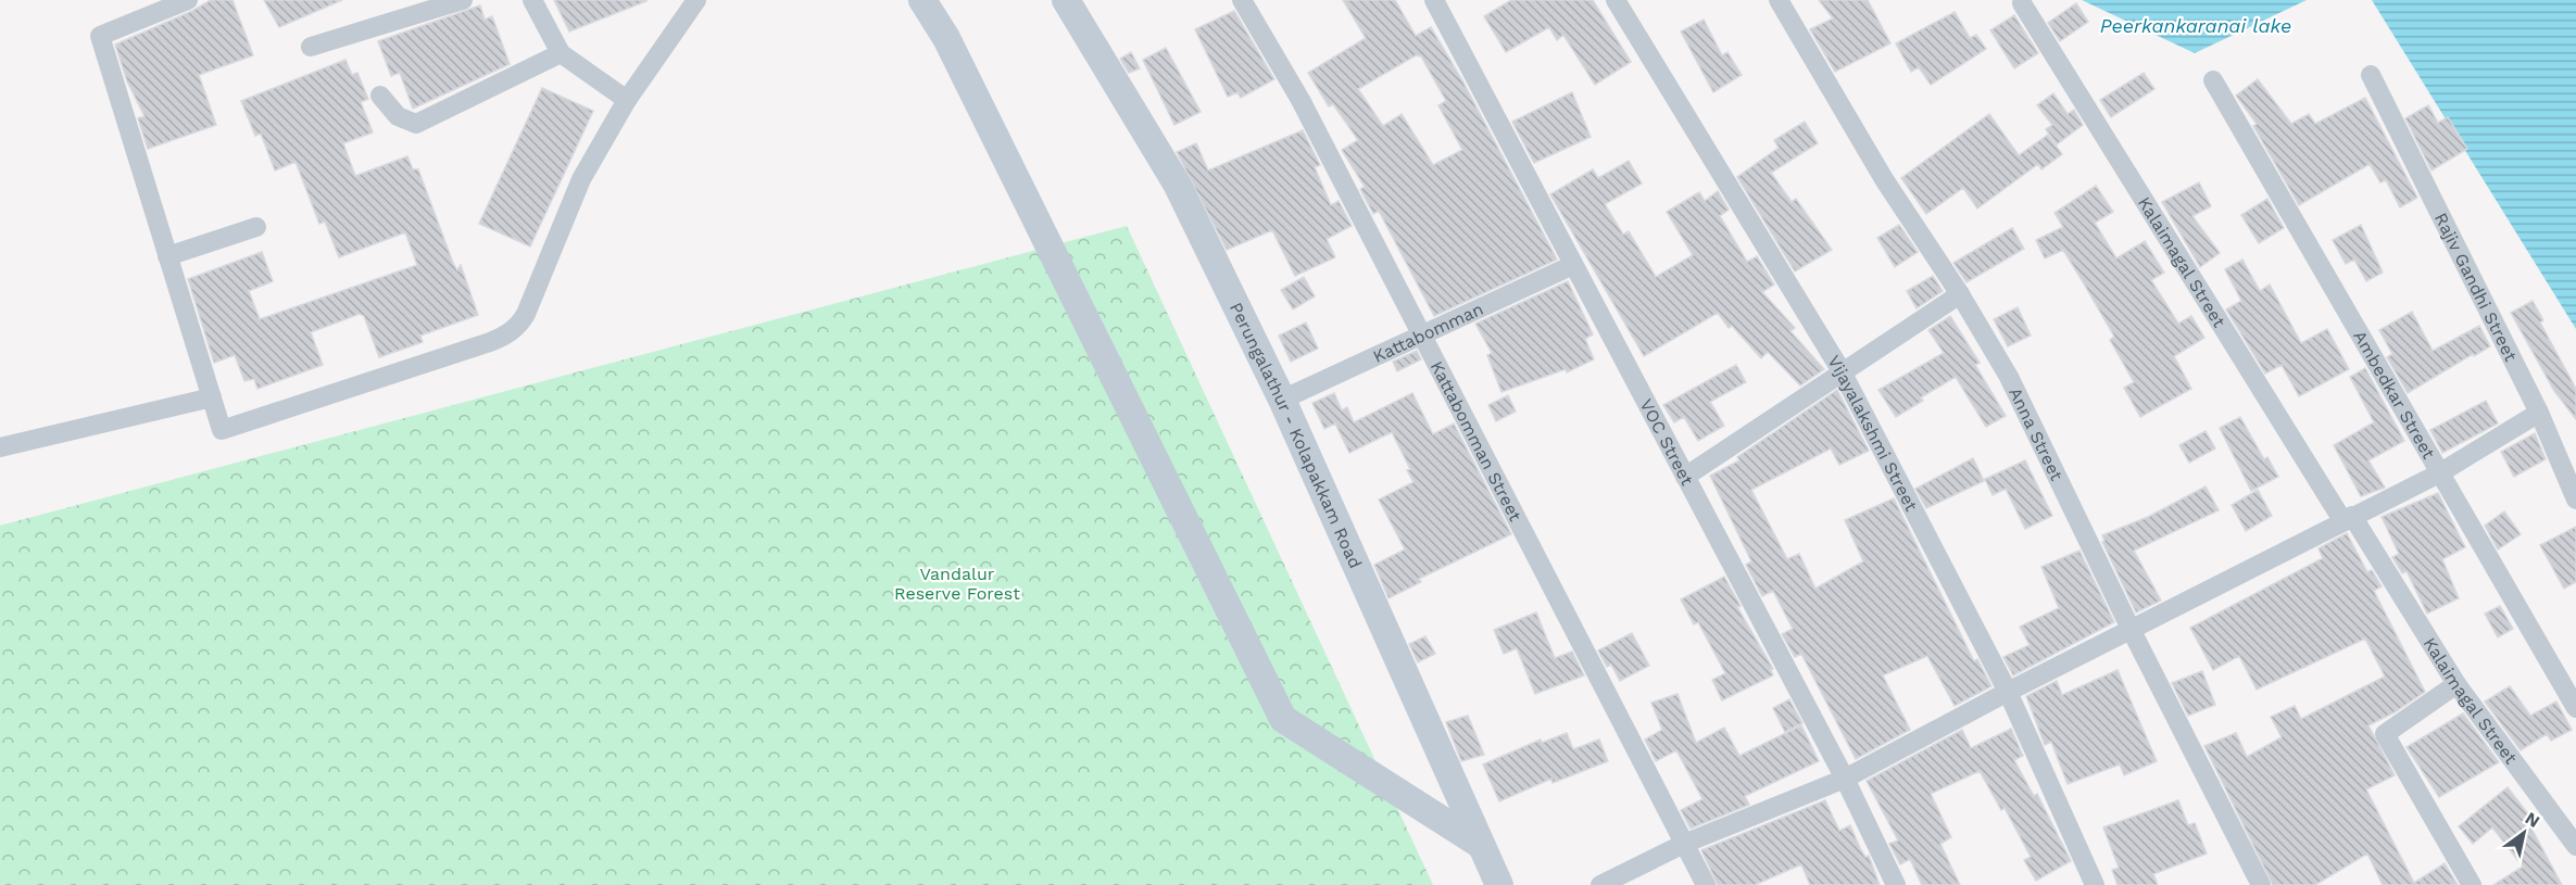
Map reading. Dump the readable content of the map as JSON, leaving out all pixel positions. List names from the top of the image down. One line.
{"streets":{"street":["Kalaimagal Street","Rajiv Gandhi Street","Kattabomman","Ambedkar Street","Vijayalakshmi Street","Anna Street","Perungalathur - Kolapakkam Road","Kattabomman Street","VOC Street"]},"crossings":[["Kattabomman","Perungalathur - Kolapakkam Road"],["Kattabomman","Kattabomman Street"],["Kattabomman","VOC Street"]],"water":["Peerkankaranai lake"],"parks":["Vandalur Reserve Forest"],"north":"top right"}
